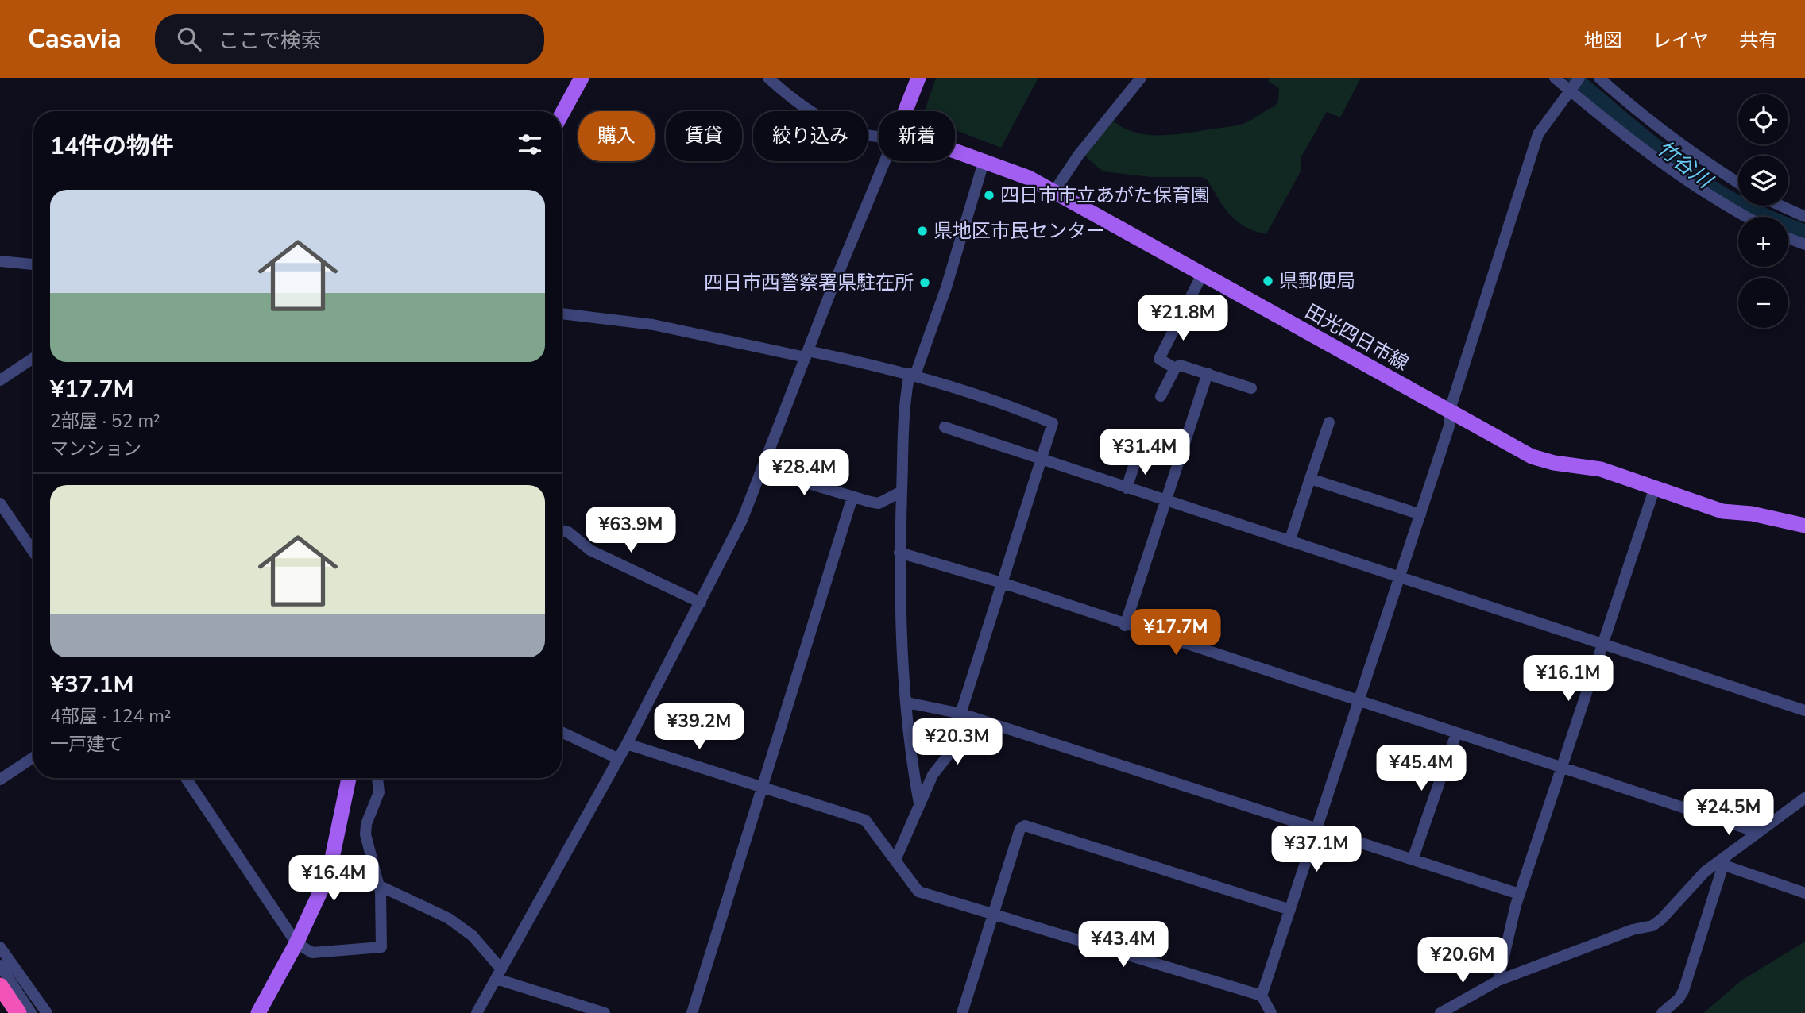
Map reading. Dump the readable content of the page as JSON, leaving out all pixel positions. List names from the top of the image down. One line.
{"streets":{"main road":["田光四日市線"]},"water":["竹谷川"],"places":["四日市市立あがた保育園","県地区市民センター","県郵便局","四日市西警察署県駐在所"],"page":{"header":"Casavia","search":"ここで検索","nav":["地図","レイヤ","共有"],"map_buttons":["+","−"],"chip":["購入","賃貸","絞り込み","新着"],"heading":"14件の物件","list":[{"name":"¥17.7M","note":"2部屋 · 52 m² · マンション"},{"name":"¥37.1M","note":"4部屋 · 124 m² · 一戸建て"}],"price":["¥21.8M","¥31.4M","¥28.4M","¥63.9M","¥17.7M","¥16.1M","¥39.2M","¥20.3M","¥45.4M","¥24.5M","¥37.1M","¥16.4M","¥43.4M","¥20.6M"]}}
